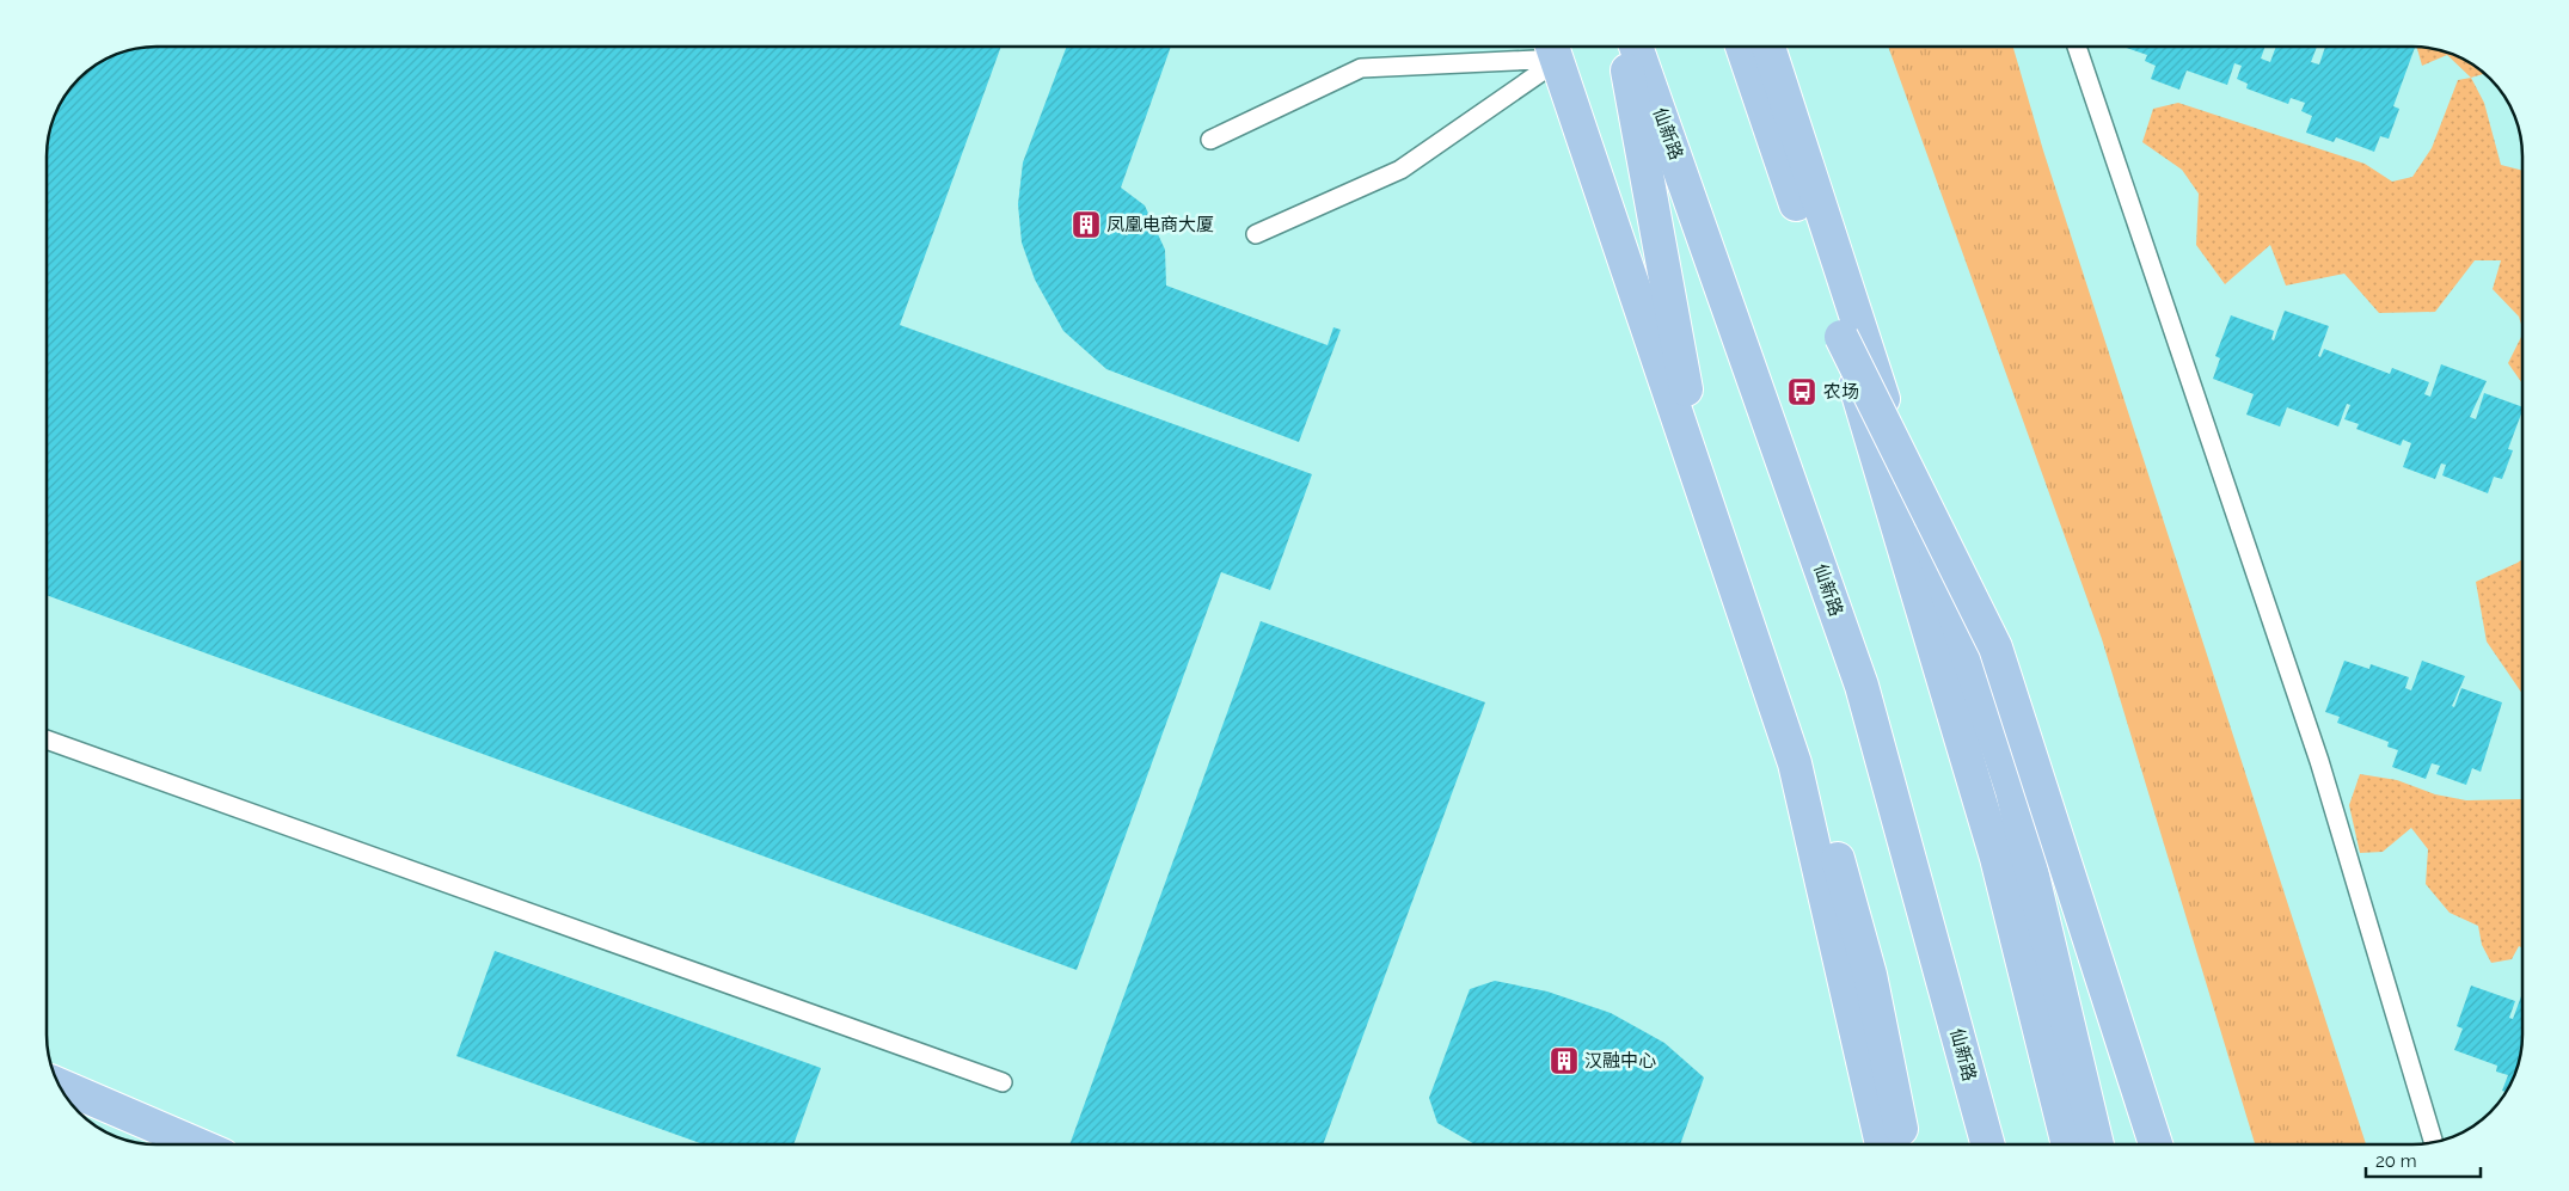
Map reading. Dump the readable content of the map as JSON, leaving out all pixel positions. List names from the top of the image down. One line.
{"streets":{"main road":["仙新路"]},"places":{"building":["凤凰电商大厦","汉融中心"],"bus stop":["农场"]},"scale_bar":"20 m"}
